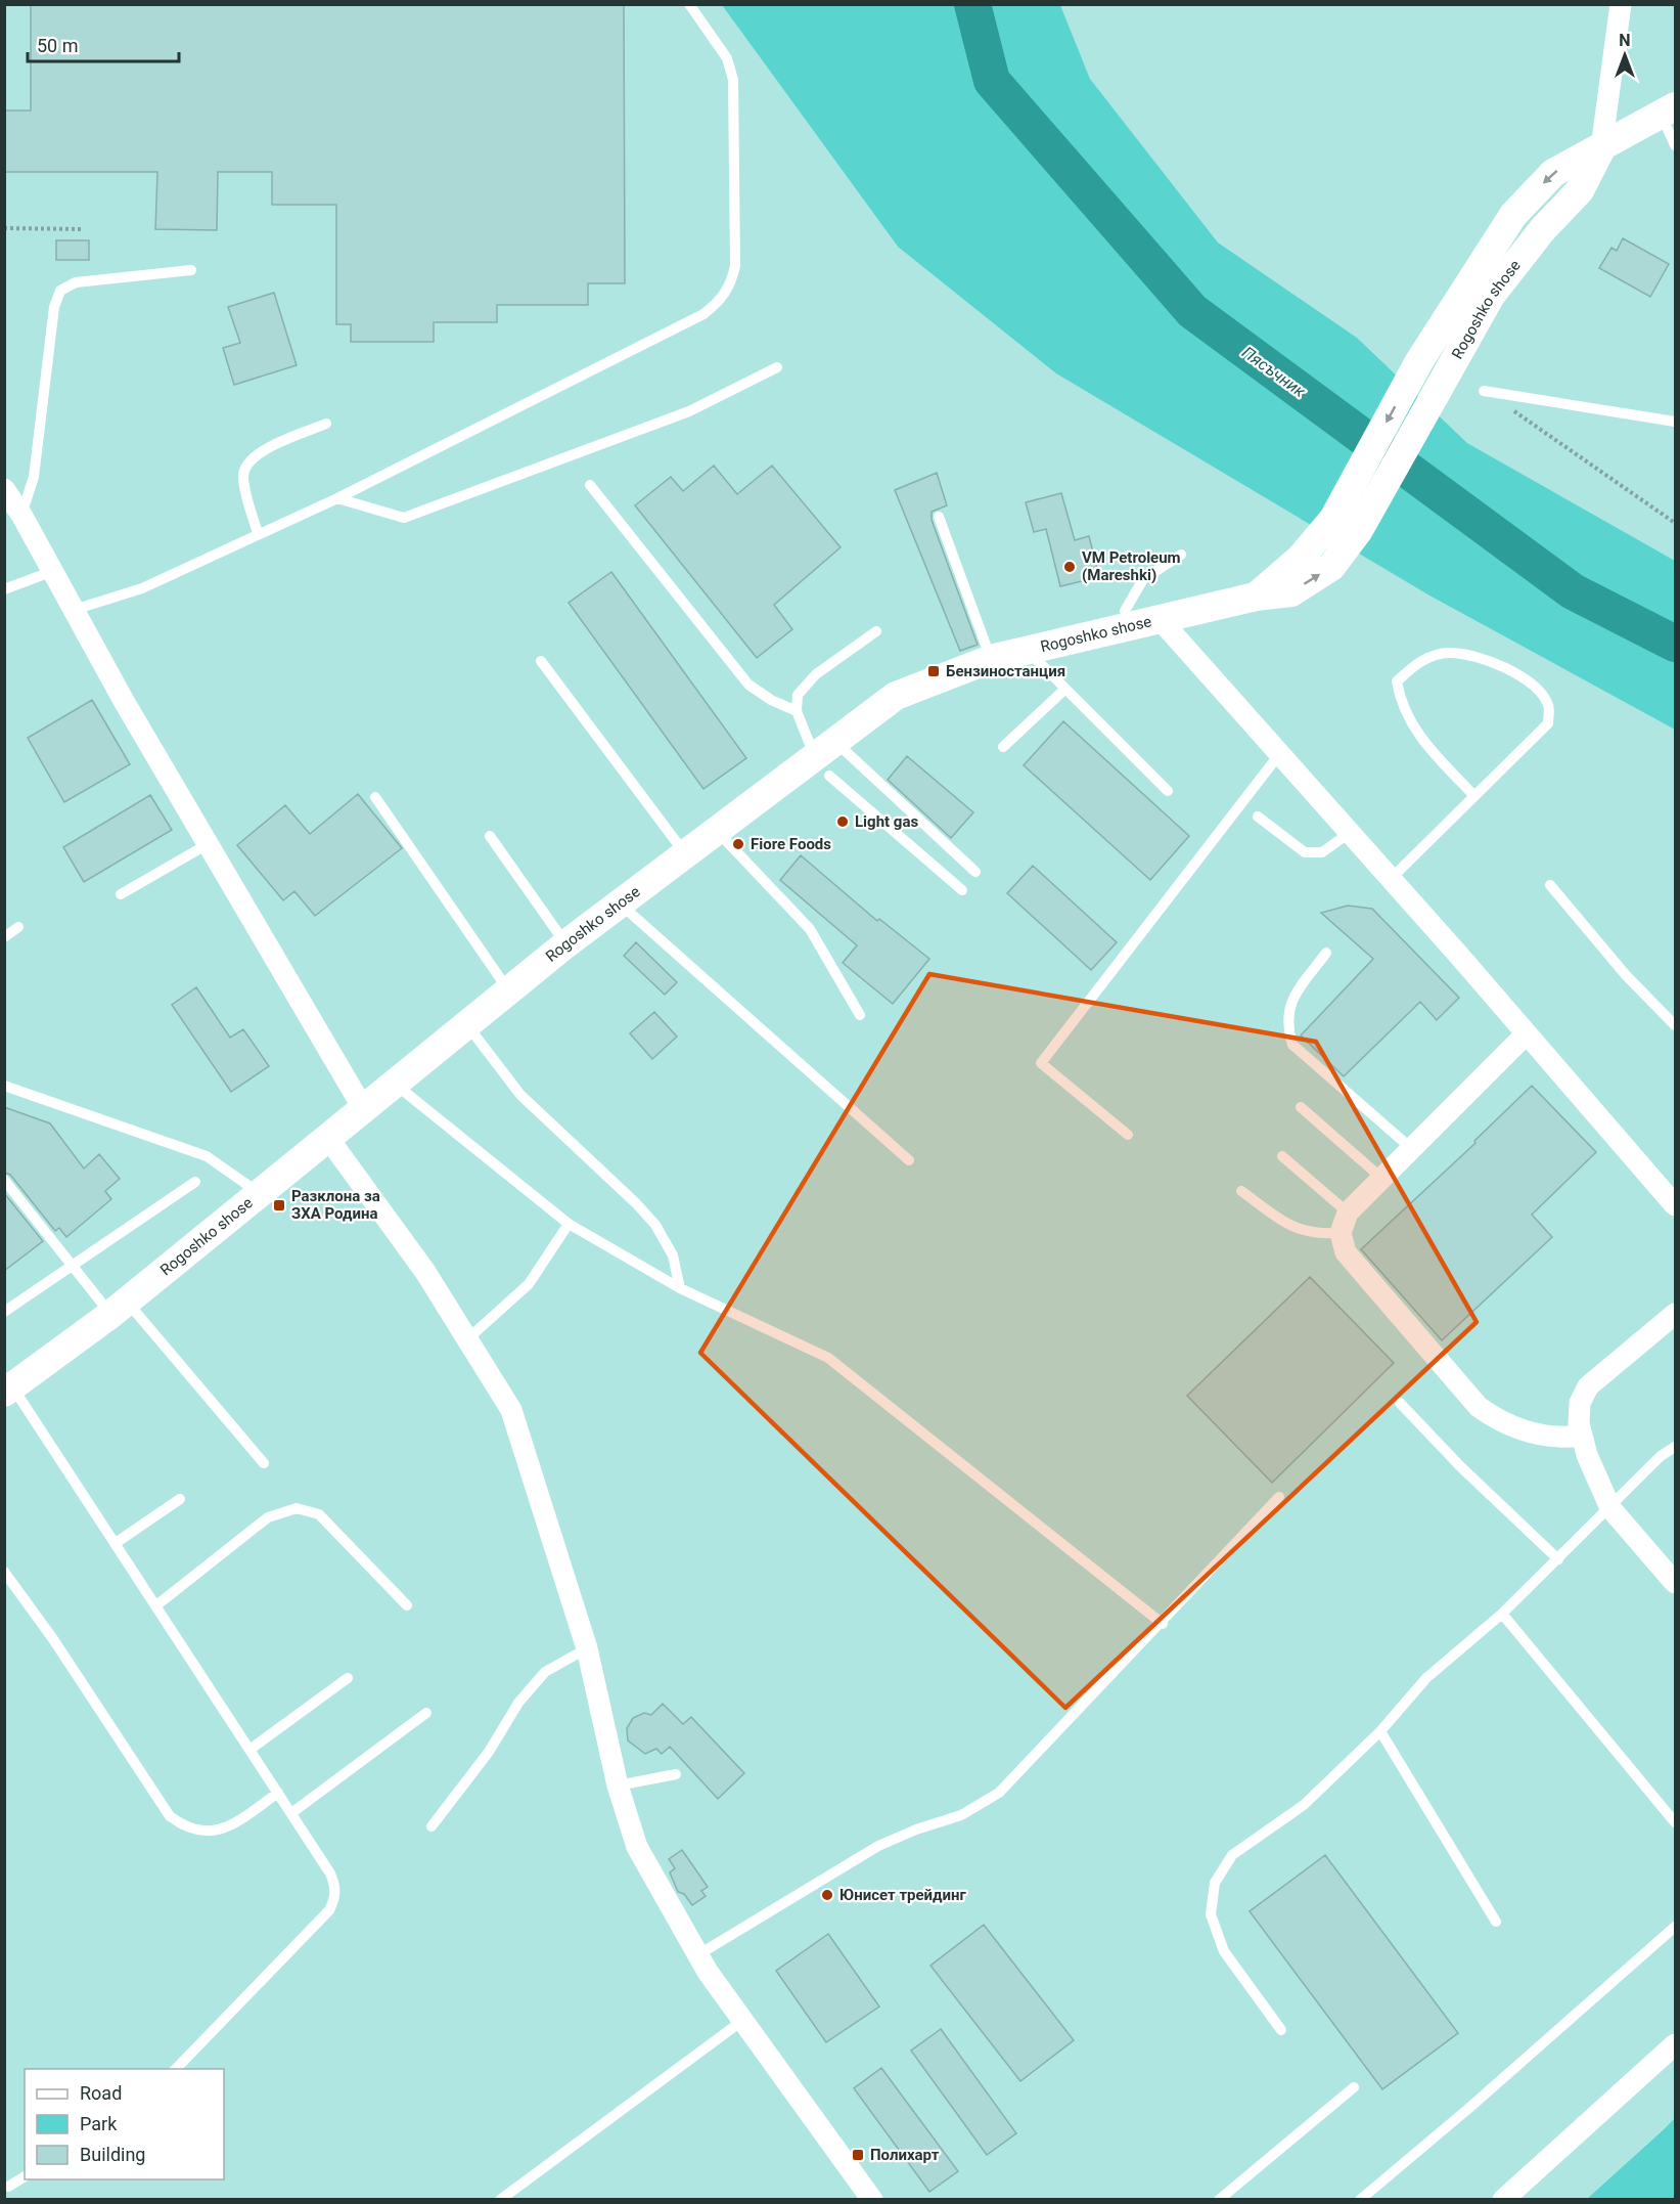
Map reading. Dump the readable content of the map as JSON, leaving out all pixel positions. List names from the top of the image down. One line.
{"streets":{"main road":["Rogoshko shose"]},"water":["Пясъчник"],"places":{"other":["VM Petroleum (Mareshki)","Light gas","Fiore Foods","Юнисет трейдинг"],"transit":["Бензиностанция","Разклона за ЗХА Родина","Полихарт"]},"legend":["Road","Park","Building"],"scale_bar":"50 m","north":"top"}
